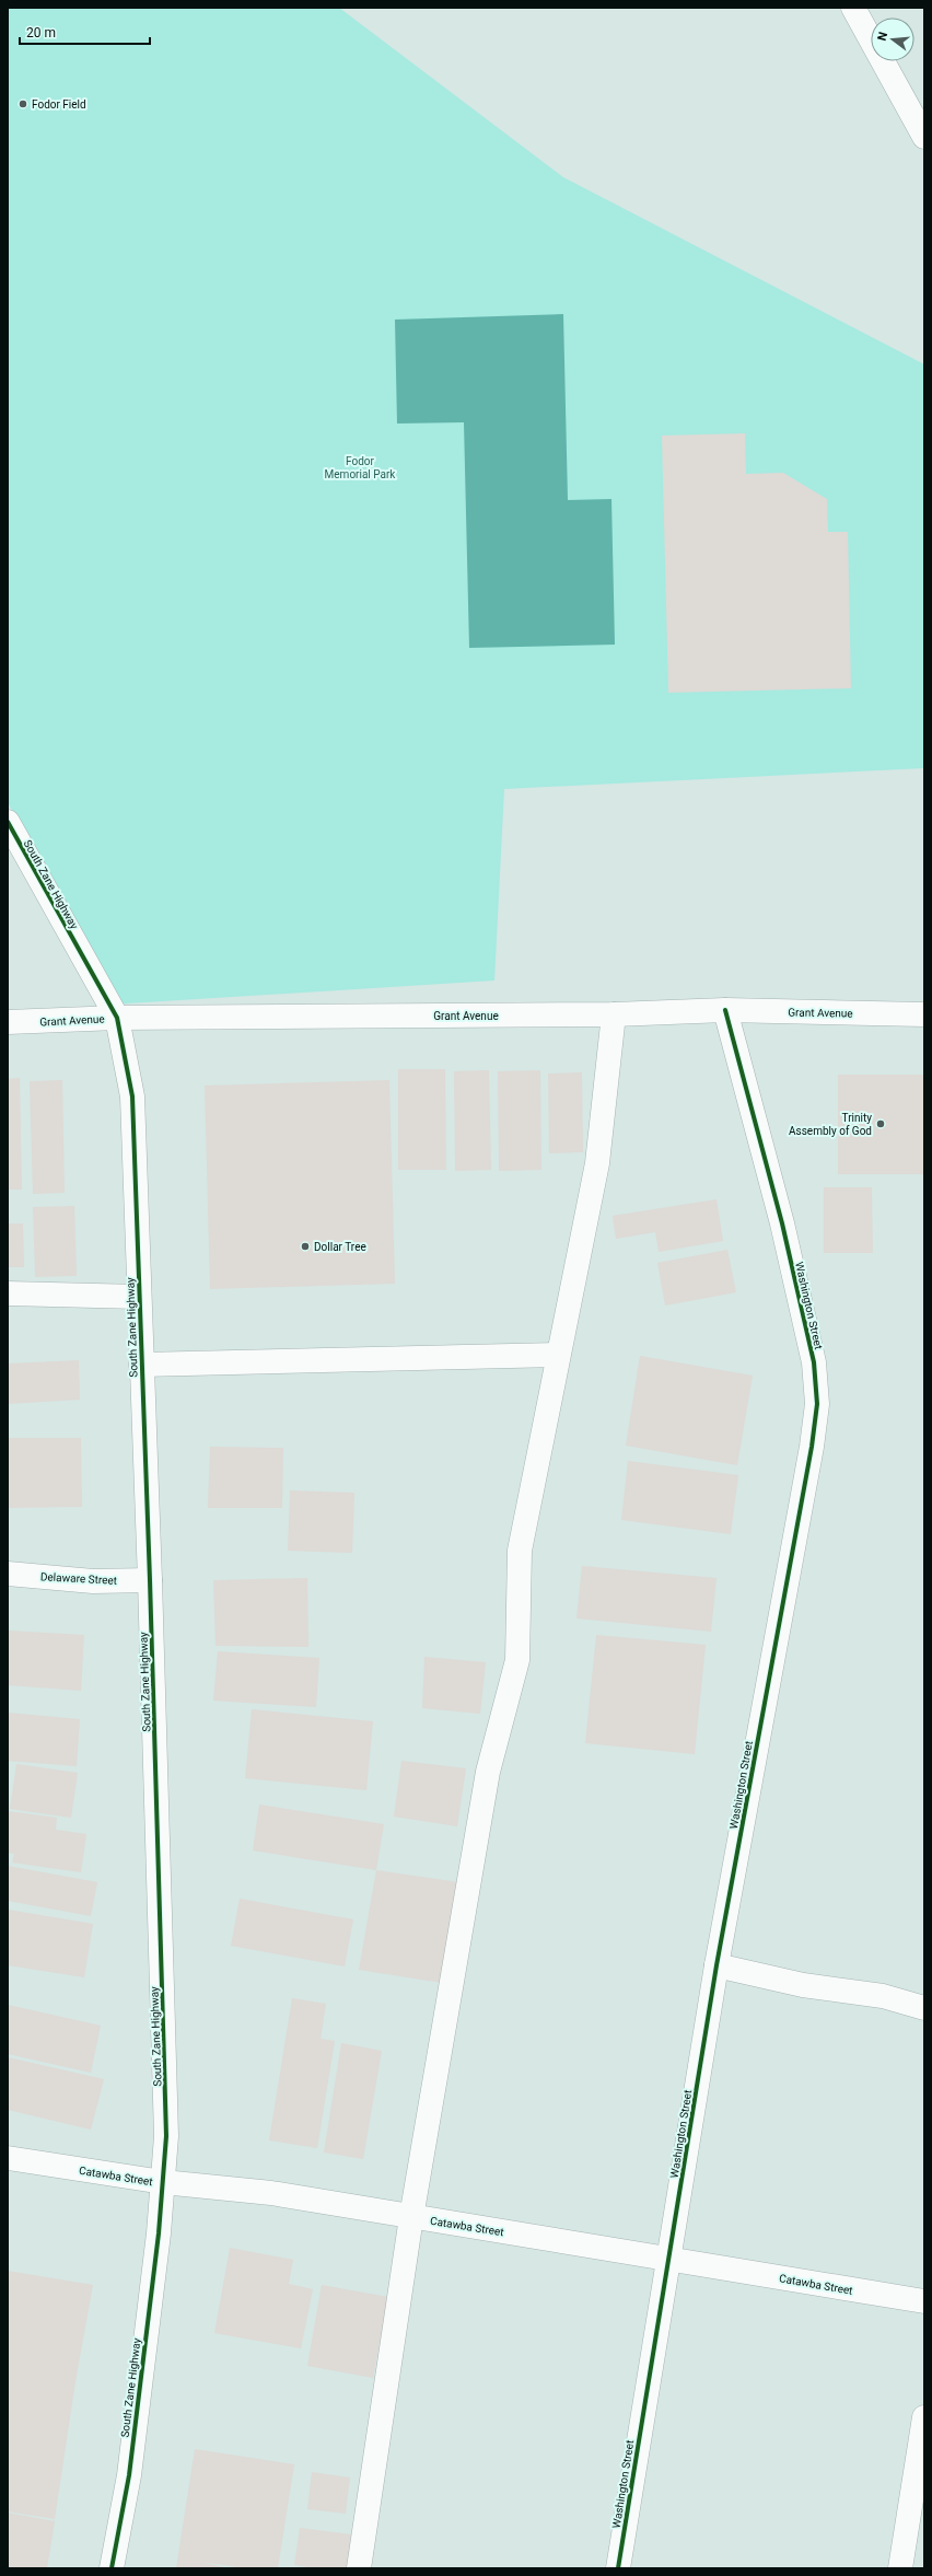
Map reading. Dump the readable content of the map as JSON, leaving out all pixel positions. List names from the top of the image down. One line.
{"streets":{"street":["South Zane Highway","Grant Avenue","Washington Street","Delaware Street","Catawba Street"]},"crossings":[["South Zane Highway","Grant Avenue"],["South Zane Highway","Delaware Street"],["South Zane Highway","Catawba Street"],["Grant Avenue","Washington Street"],["Washington Street","Catawba Street"]],"parks":["Fodor Memorial Park"],"places":["Fodor Field","Trinity Assembly of God","Dollar Tree"],"scale_bar":"20 m","north":"left"}
